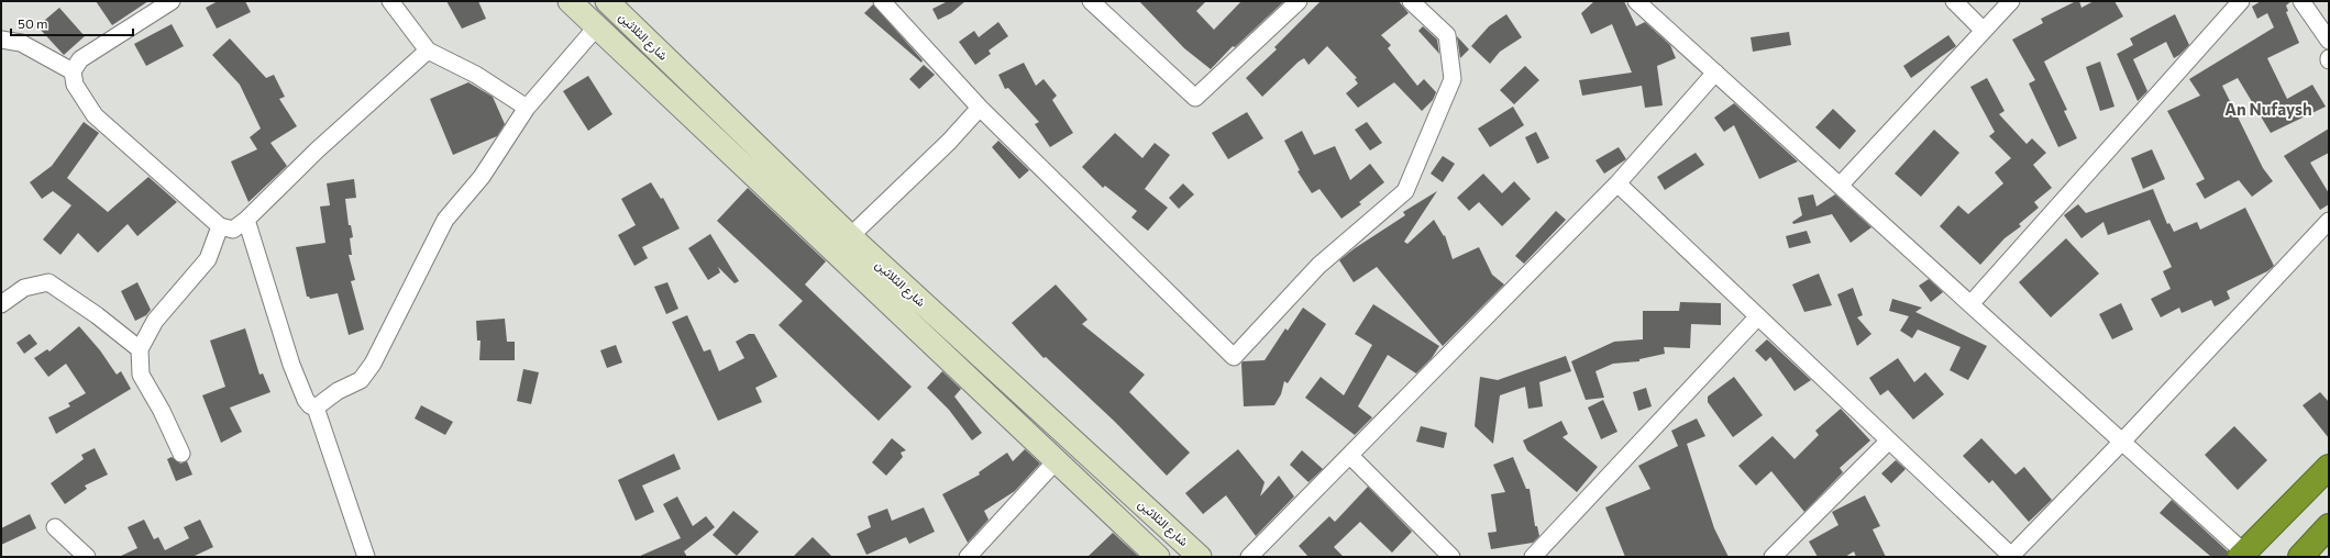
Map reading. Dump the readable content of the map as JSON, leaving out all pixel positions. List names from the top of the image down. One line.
{"streets":{"street":["شارع الثلاثين"]},"districts":["An Nufaysh"],"scale_bar":"50 m"}
